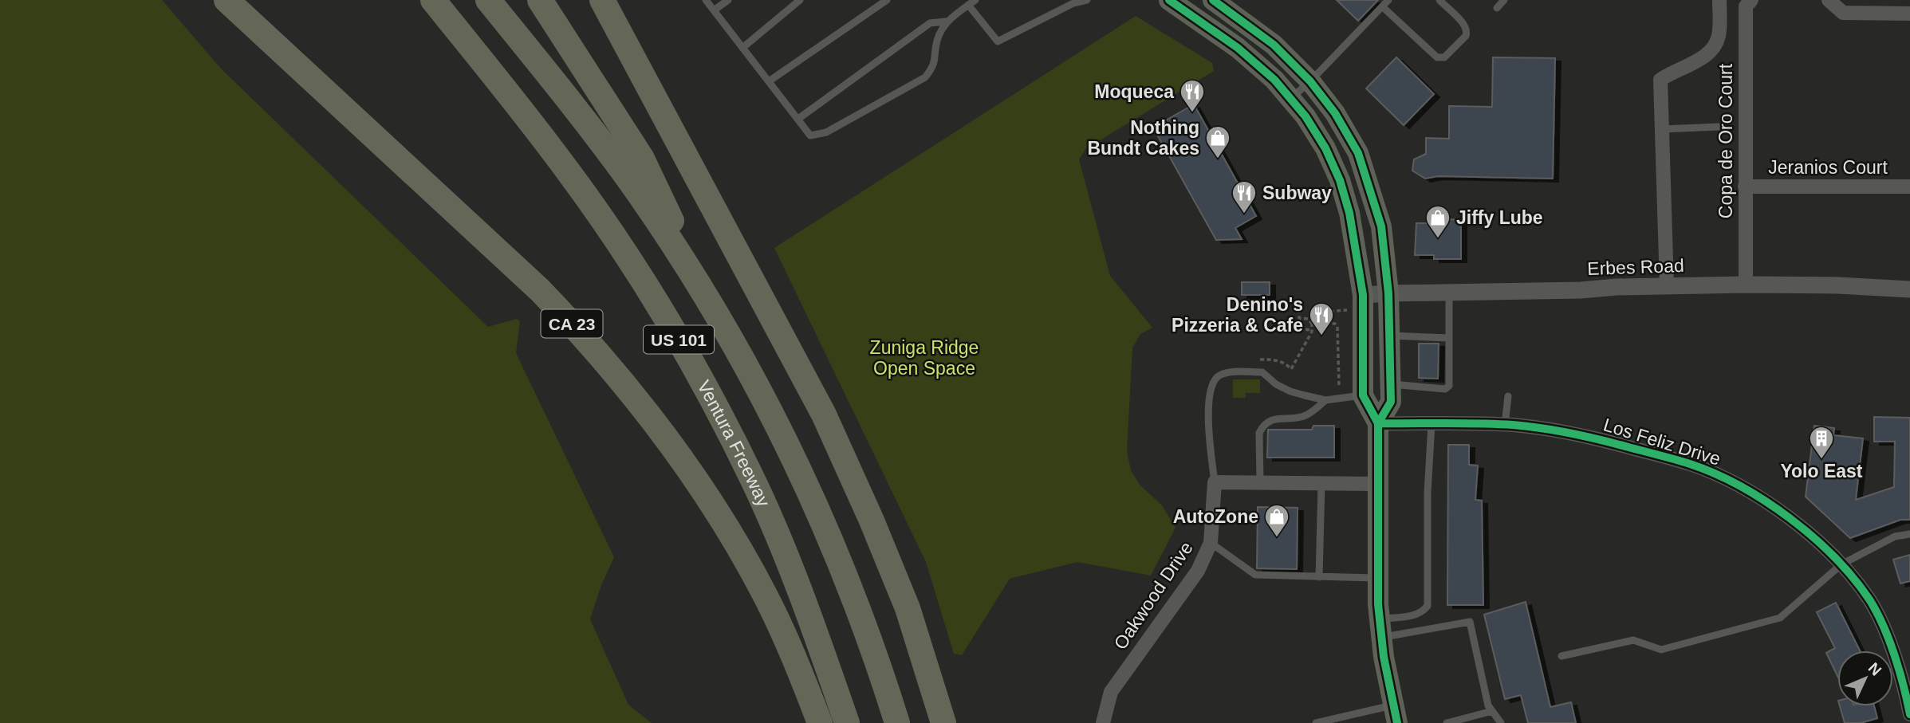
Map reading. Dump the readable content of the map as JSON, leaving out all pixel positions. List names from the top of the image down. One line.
{"streets":{"highway":["CA 23","US 101","Ventura Freeway"],"street":["Copa de Oro Court","Jeranios Court","Erbes Road","Los Feliz Drive","Oakwood Drive"]},"crossings":[["Copa de Oro Court","Jeranios Court"],["Copa de Oro Court","Erbes Road"]],"parks":["Zuniga Ridge Open Space"],"places":{"restaurant":["Moqueca","Subway","Denino's Pizzeria & Cafe"],"shop":["Nothing Bundt Cakes","Jiffy Lube","AutoZone"],"building":["Yolo East"]},"north":"top right"}
